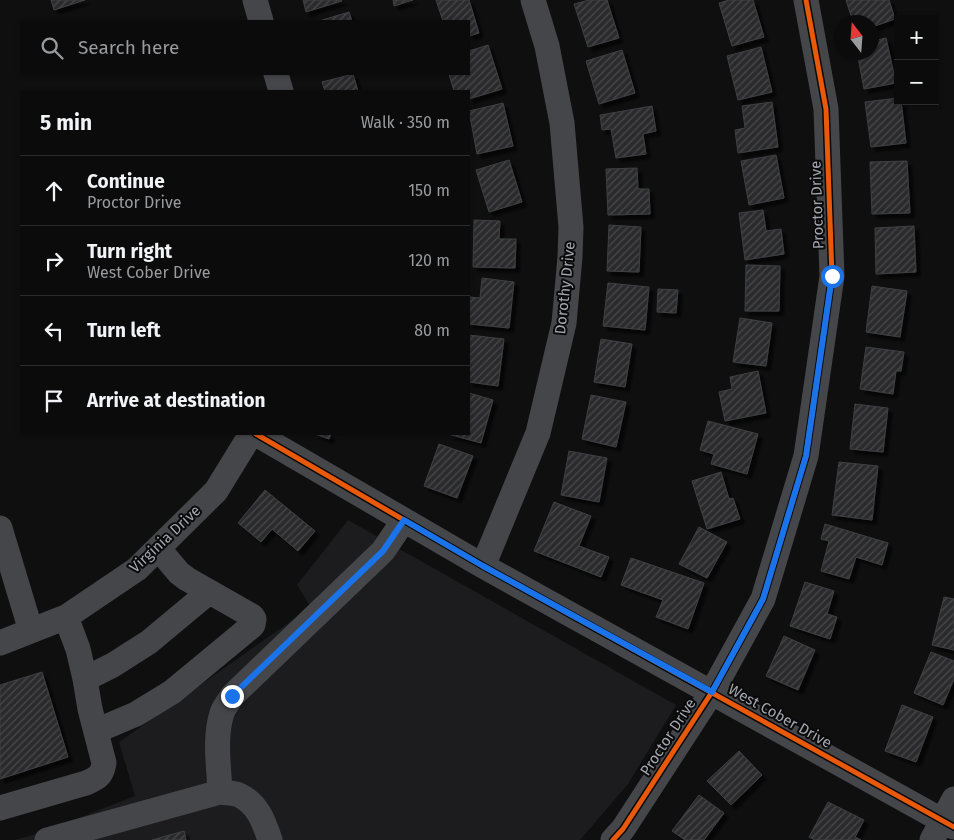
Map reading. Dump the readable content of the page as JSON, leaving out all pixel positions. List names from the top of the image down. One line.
{"streets":{"street":["Proctor Drive","Dorothy Drive","Virginia Drive","West Cober Drive"]},"crossings":[["Proctor Drive","West Cober Drive"],["Dorothy Drive","West Cober Drive"]],"north":"top","page":{"map_buttons":["+","−"],"search":"Search here","heading":["5 min","Walk · 350 m"],"list":[["Continue","Proctor Drive","150 m"],["Turn right","West Cober Drive","120 m"],["Turn left","80 m"],"Arrive at destination"]}}
